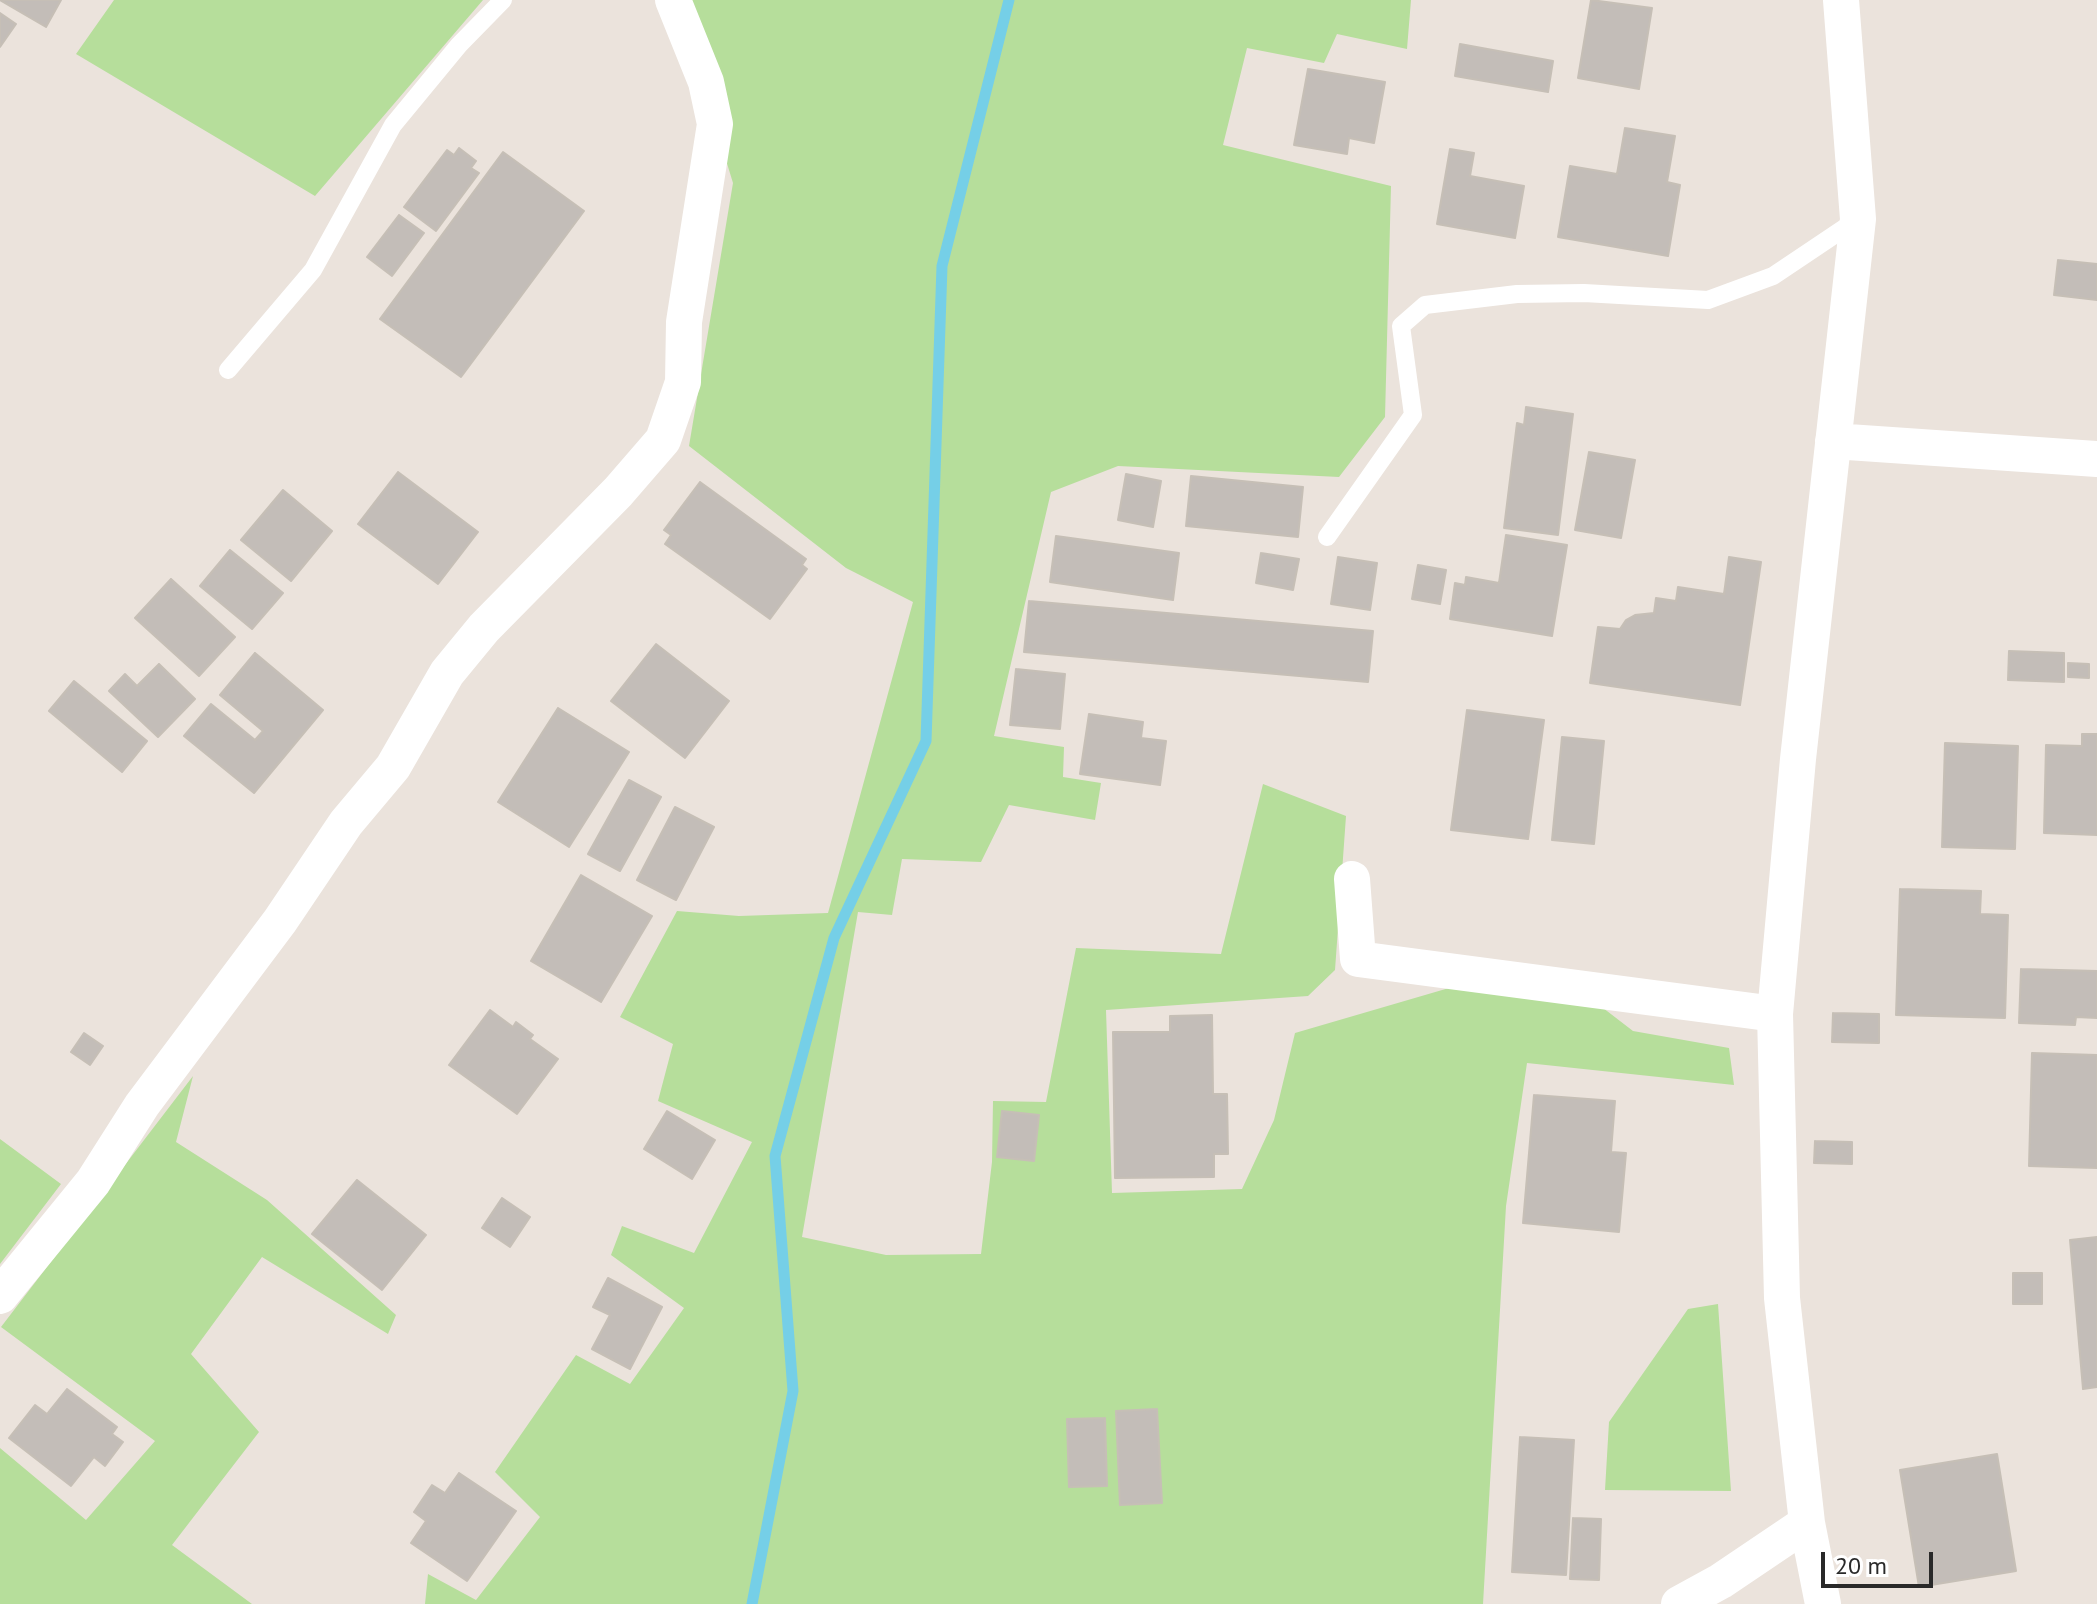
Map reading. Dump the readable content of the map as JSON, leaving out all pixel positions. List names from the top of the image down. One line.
{"scale_bar":"20 m"}
